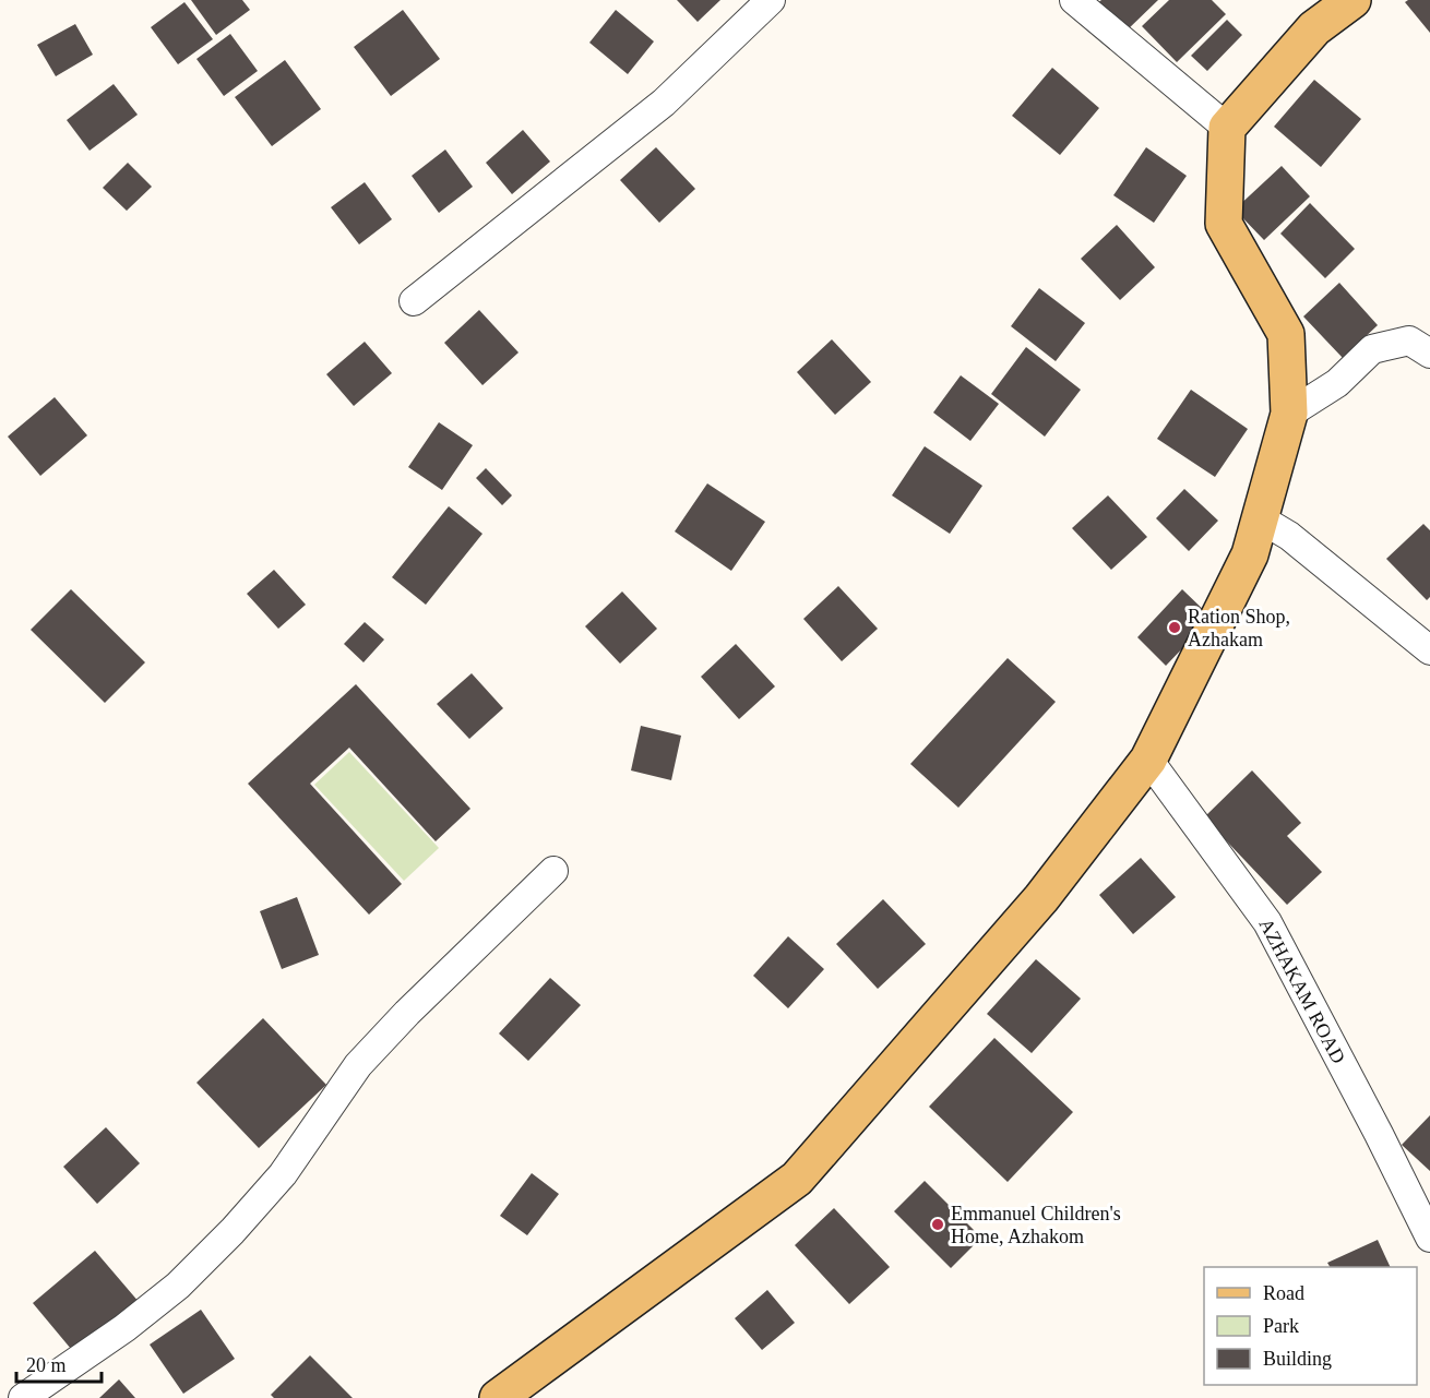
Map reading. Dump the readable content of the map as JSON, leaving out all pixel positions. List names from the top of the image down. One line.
{"streets":{"street":["AZHAKAM ROAD"]},"places":["Ration Shop, Azhakam","Emmanuel Children's Home, Azhakom"],"legend":["Road","Park","Building"],"scale_bar":"20 m"}
